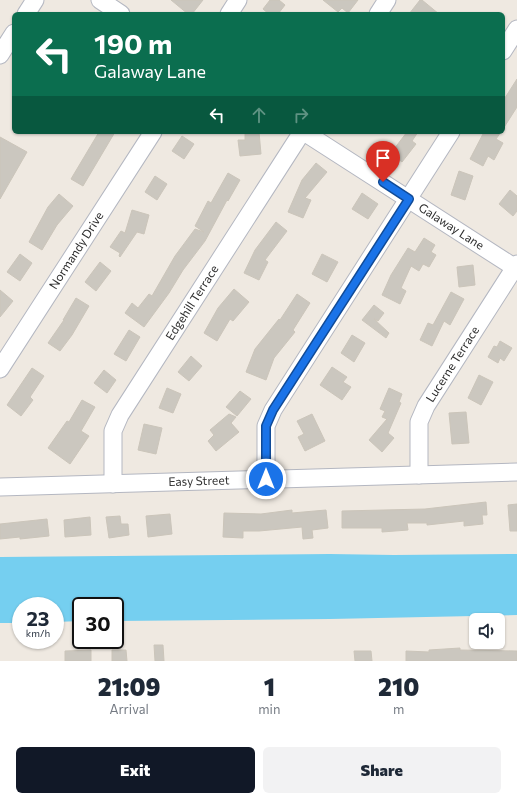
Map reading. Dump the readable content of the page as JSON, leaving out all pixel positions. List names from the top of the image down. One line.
{"streets":{"street":["Galaway Lane","Normandy Drive","Edgehill Terrace","Lucerne Terrace","Easy Street"]},"crossings":[["Galaway Lane","Lucerne Terrace"],["Edgehill Terrace","Easy Street"],["Lucerne Terrace","Easy Street"]],"page":{"turn":["190 m","Galaway Lane"],"speed":"23 km/h","limit":"30","eta":["21:09","Arrival","1","min","210","m"],"buttons":["Exit","Share"]}}
